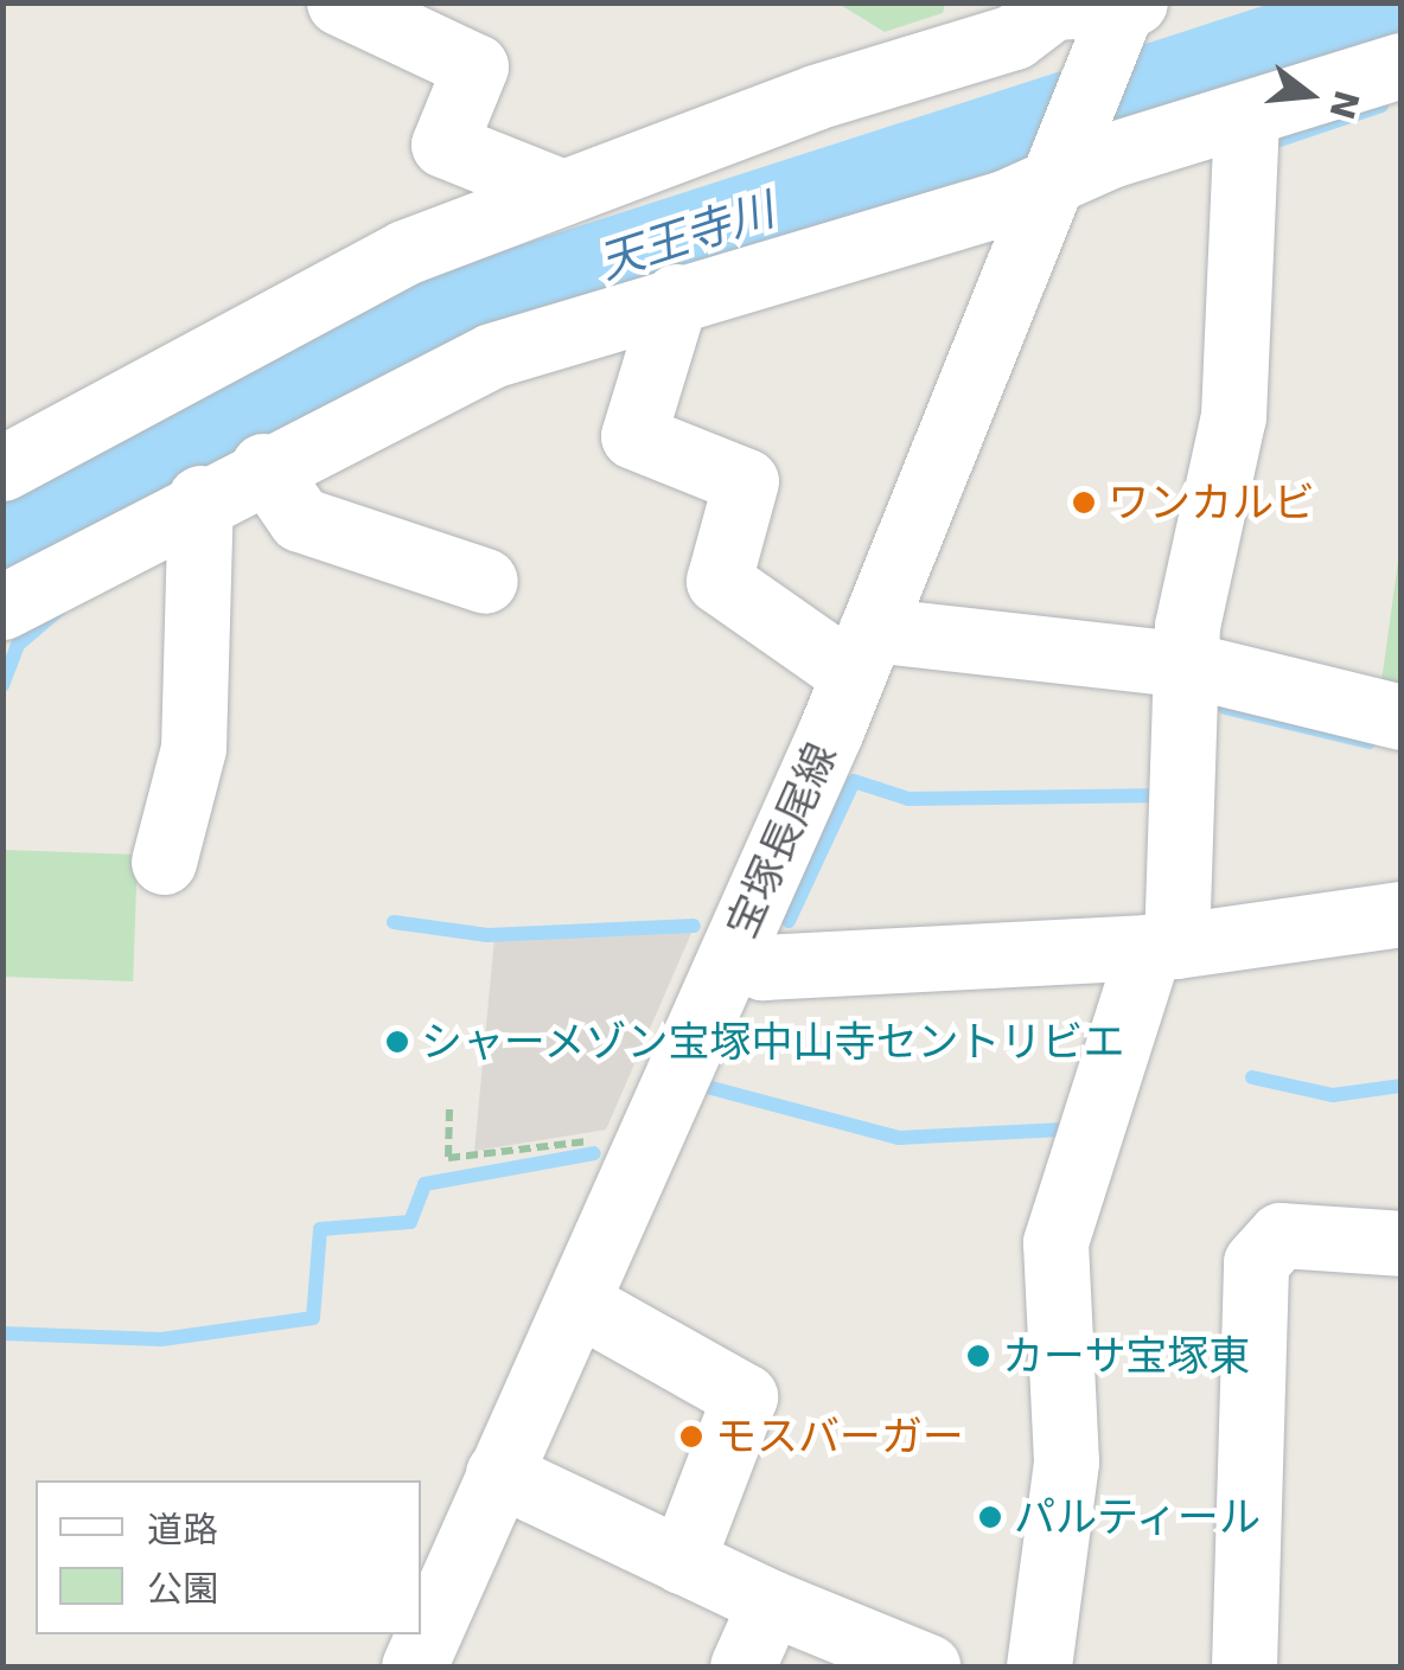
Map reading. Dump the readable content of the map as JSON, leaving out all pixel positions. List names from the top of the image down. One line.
{"streets":{"street":["宝塚長尾線"]},"water":["天王寺川"],"places":["ワンカルビ","シャーメゾン宝塚中山寺セントリビエ","カーサ宝塚東","モスバーガー","パルティール"],"legend":["道路","公園"],"north":"right"}
